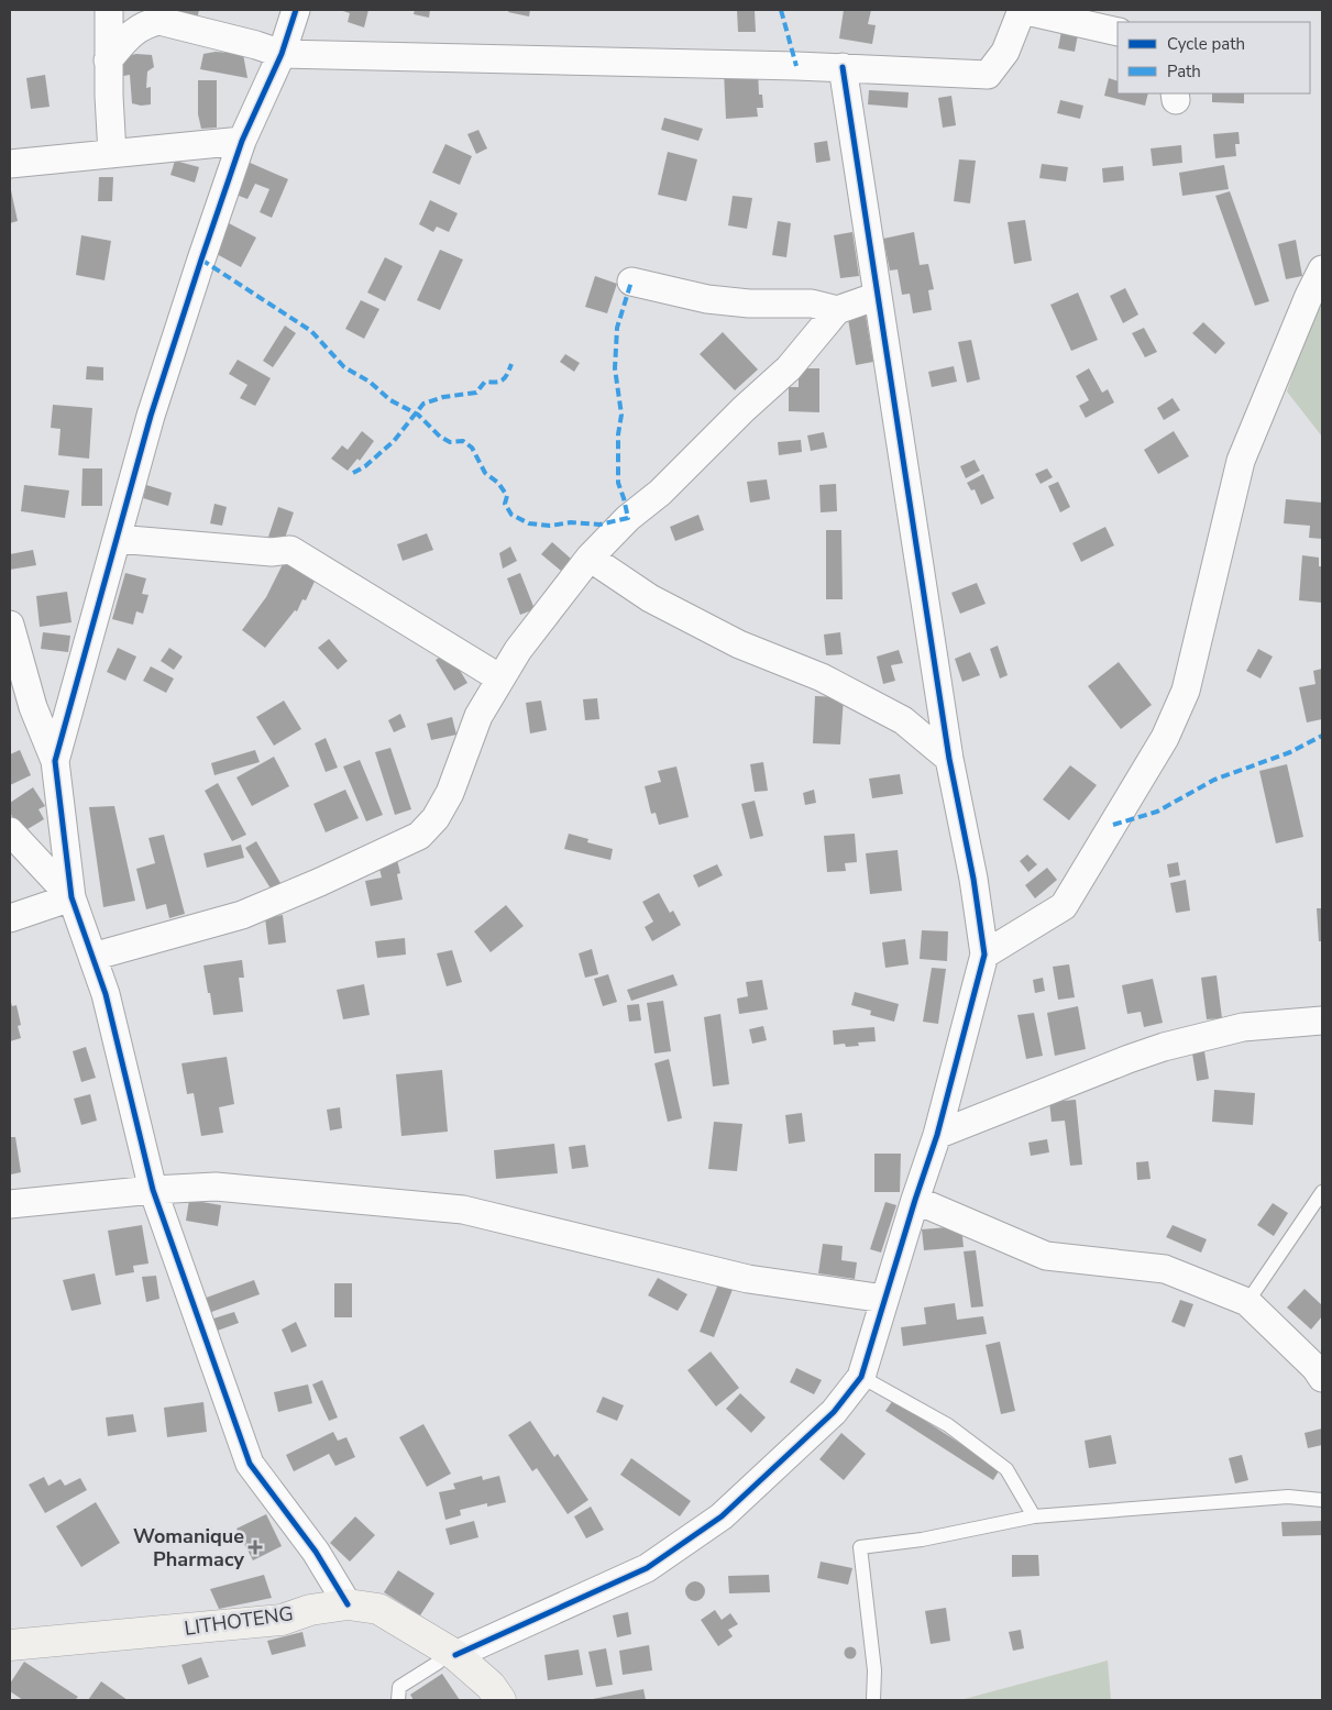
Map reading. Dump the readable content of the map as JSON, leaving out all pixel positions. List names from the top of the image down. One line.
{"streets":{"main road":["LITHOTENG"]},"places":{"health":["Womanique Pharmacy"]},"legend":["Cycle path","Path"]}
